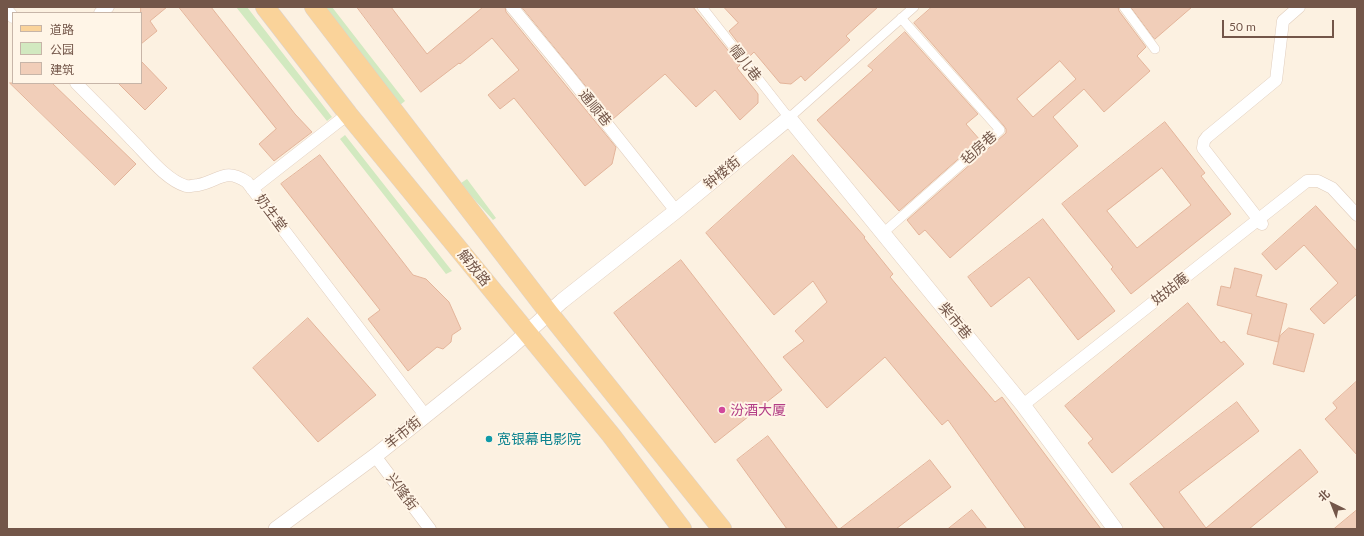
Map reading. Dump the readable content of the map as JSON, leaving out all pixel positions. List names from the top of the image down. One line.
{"streets":{"main road":["解放路"],"street":["帽儿巷","通顺巷","毡房巷","钟楼街","奶生堂","姑姑庵","柴市巷","羊市街","兴隆街"]},"crossings":[["帽儿巷","钟楼街"],["帽儿巷","柴市巷"],["通顺巷","钟楼街"],["毡房巷","钟楼街"],["毡房巷","柴市巷"],["钟楼街","解放路"],["钟楼街","柴市巷"],["钟楼街","羊市街"],["奶生堂","羊市街"],["解放路","羊市街"],["姑姑庵","柴市巷"],["羊市街","兴隆街"]],"places":["汾酒大厦","宽银幕电影院"],"legend":["道路","公园","建筑"],"scale_bar":"50 m","north":"top left"}
